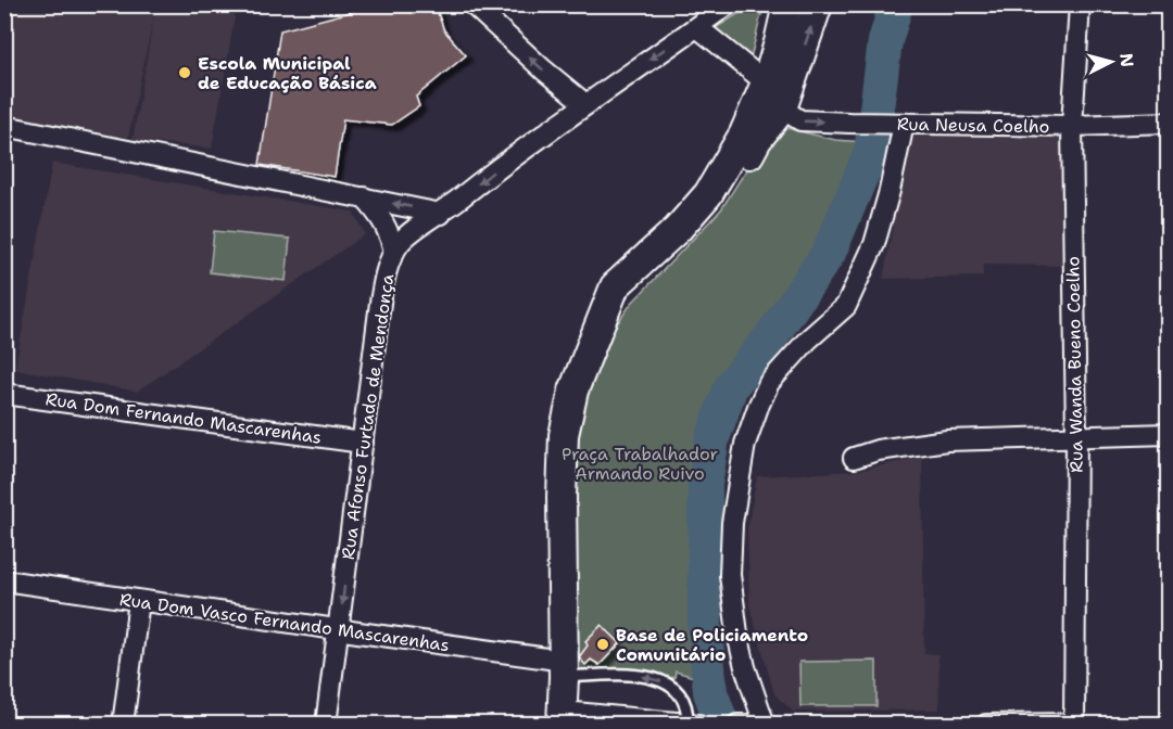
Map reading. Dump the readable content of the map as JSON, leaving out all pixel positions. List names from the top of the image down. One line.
{"streets":{"street":["Rua Neusa Coelho","Rua Wanda Bueno Coelho","Rua Afonso Furtado de Mendonça","Rua Dom Fernando Mascarenhas","Rua Dom Vasco Fernando Mascarenhas"]},"crossings":[["Rua Neusa Coelho","Rua Wanda Bueno Coelho"],["Rua Afonso Furtado de Mendonça","Rua Dom Fernando Mascarenhas"],["Rua Afonso Furtado de Mendonça","Rua Dom Vasco Fernando Mascarenhas"]],"one_way":["Rua Afonso Furtado de Mendonça"],"parks":["Praça Trabalhador Armando Ruivo"],"places":["Escola Municipal de Educação Básica","Base de Policiamento Comunitário"],"north":"right"}
